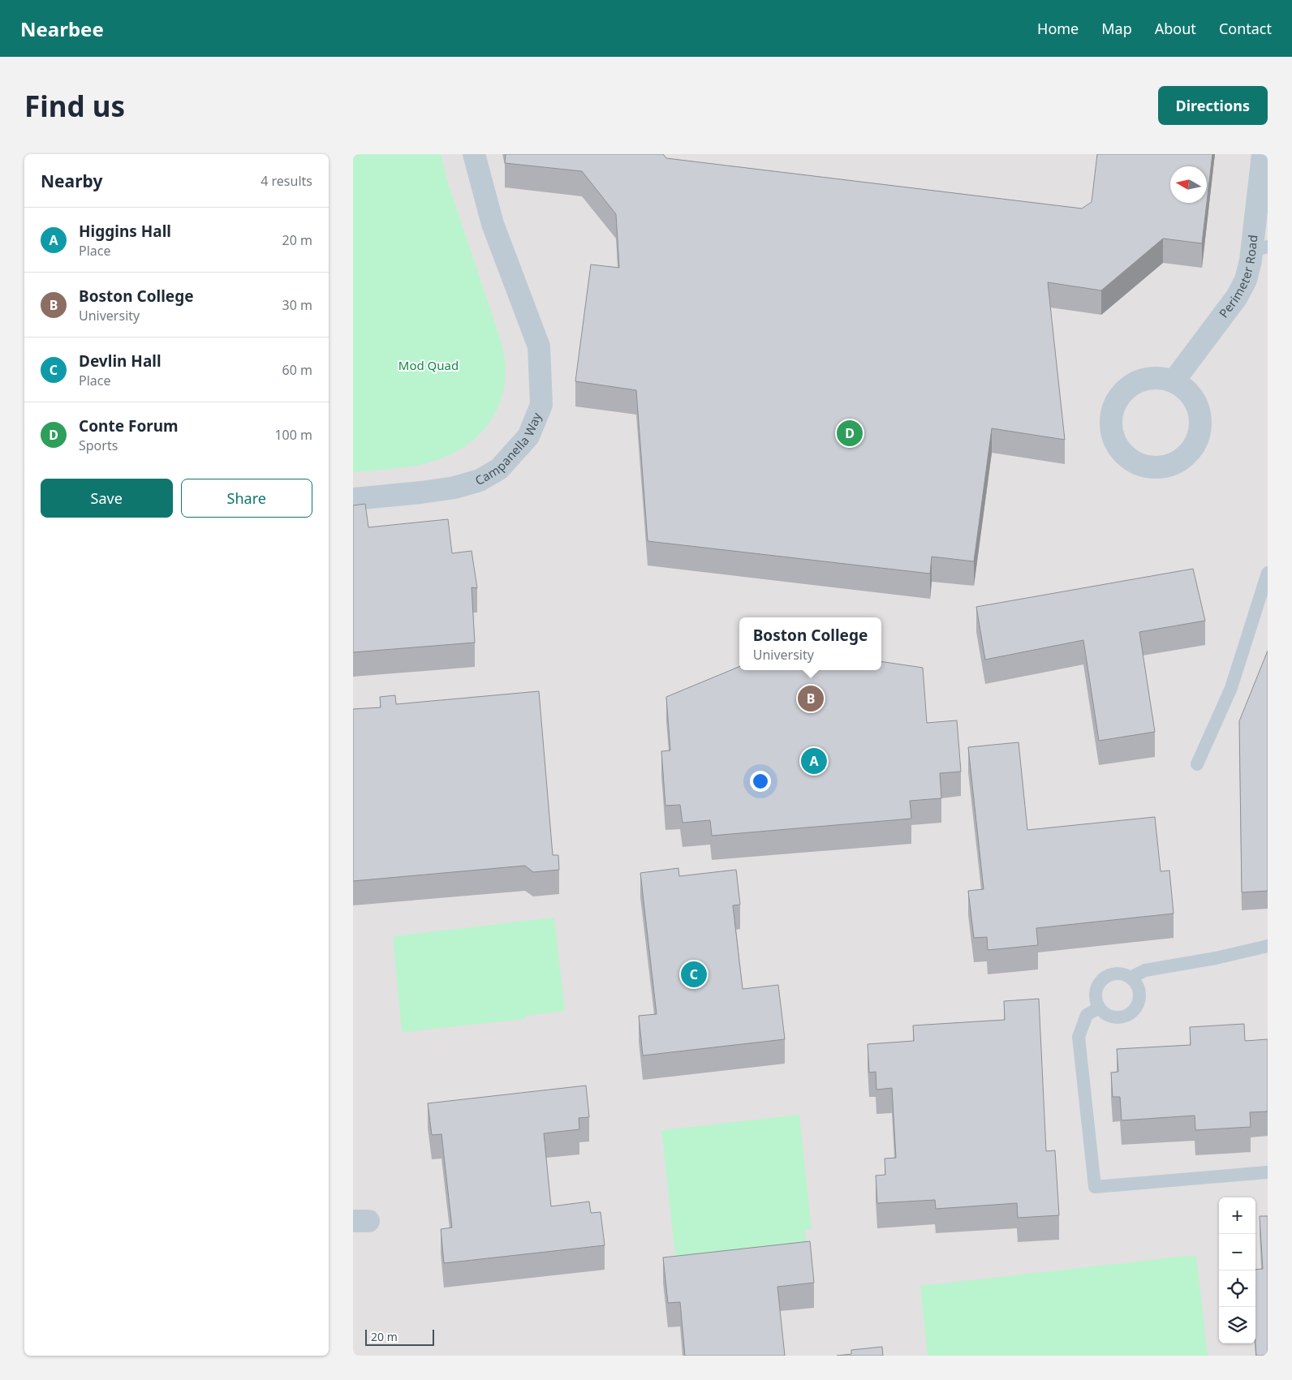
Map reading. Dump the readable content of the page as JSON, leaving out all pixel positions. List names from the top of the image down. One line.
{"streets":{"street":["Perimeter Road","Campanella Way"]},"parks":["Mod Quad"],"scale_bar":"20 m","north":"left","page":{"header":"Nearbee","nav":["Home","Map","About","Contact"],"buttons":["Directions",["Save","Share"]],"title":"Find us","heading":["Nearby","4 results"],"list":[{"mark":"A","name":"Higgins Hall","note":"Place","value":"20 m"},{"mark":"B","name":"Boston College","note":"University","value":"30 m"},{"mark":"C","name":"Devlin Hall","note":"Place","value":"60 m"},{"mark":"D","name":"Conte Forum","note":"Sports","value":"100 m"}],"pins":["D","B","A","C"],"popup":["Boston College","University"],"map_buttons":["+","−"],"scale":"20 m"}}
